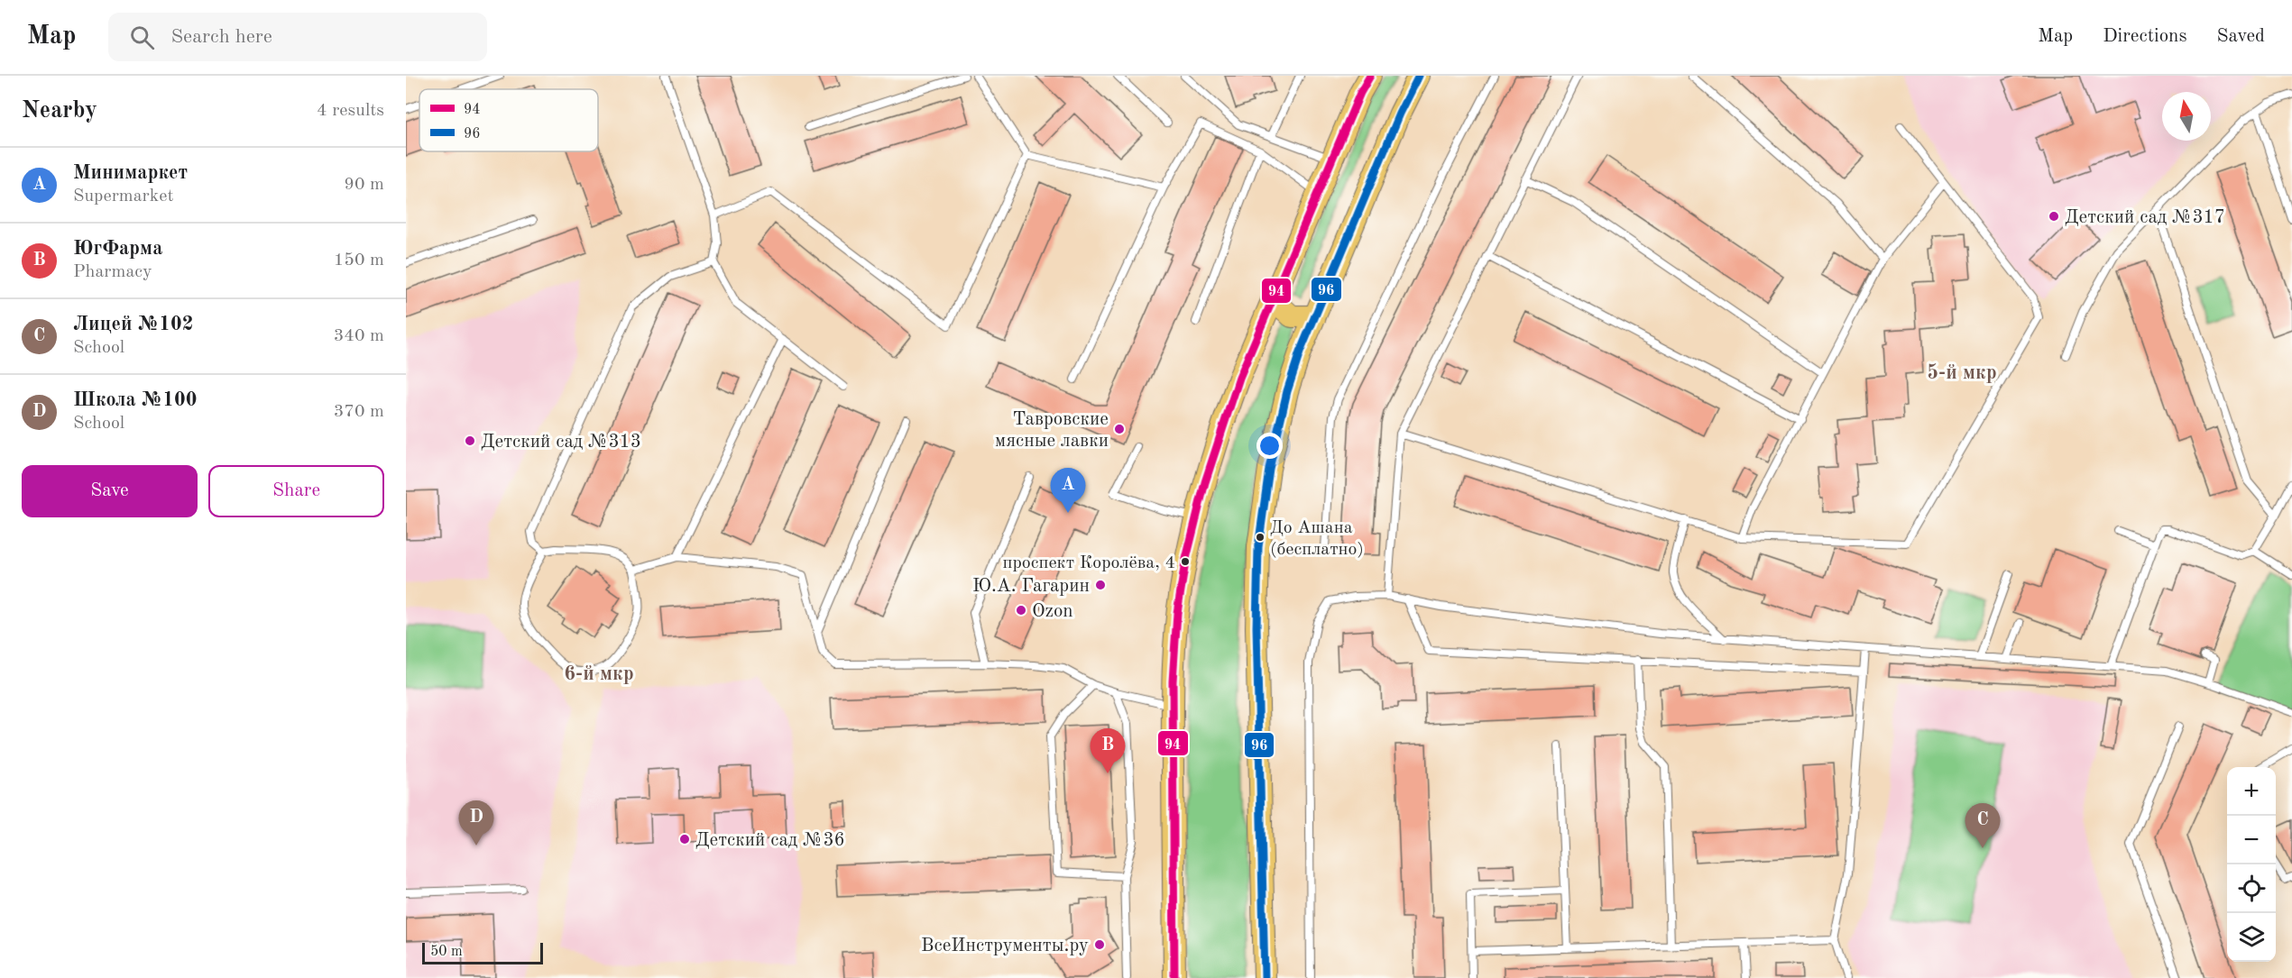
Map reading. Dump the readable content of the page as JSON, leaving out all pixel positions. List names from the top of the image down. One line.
{"districts":["5-й мкр","6-й мкр"],"places":["Детский сад №317","Тавровские мясные лавки","Детский сад №313","До Ашана (бесплатно)","проспект Королёва, 4","Ю.А. Гагарин","Ozon","Детский сад №36","ВсеИнструменты.ру"],"lines":["transit line 94","transit line 96"],"legend":["94","96"],"scale_bar":"50 m","north":"top","page":{"header":"Map","search":"Search here","nav":["Map","Directions","Saved"],"heading":["Nearby","4 results"],"list":[{"mark":"A","name":"Минимаркет","note":"Supermarket","value":"90 m"},{"mark":"B","name":"ЮгФарма","note":"Pharmacy","value":"150 m"},{"mark":"C","name":"Лицей №102","note":"School","value":"340 m"},{"mark":"D","name":"Школа №100","note":"School","value":"370 m"}],"buttons":["Save","Share"],"pins":["A","B","D","C"],"map_buttons":["+","−"],"scale":"50 m"}}
